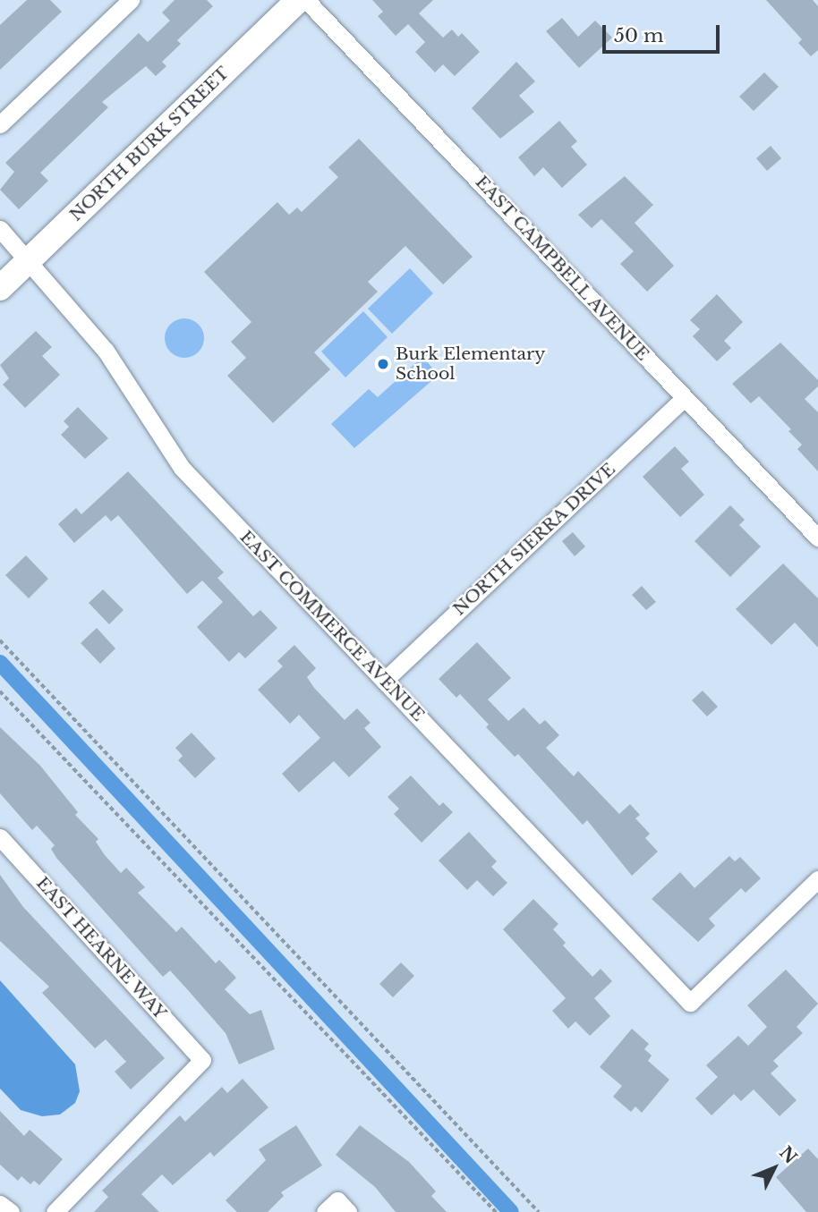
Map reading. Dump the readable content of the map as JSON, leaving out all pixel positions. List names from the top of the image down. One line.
{"streets":{"street":["NORTH BURK STREET","EAST CAMPBELL AVENUE","NORTH SIERRA DRIVE","EAST COMMERCE AVENUE","EAST HEARNE WAY"]},"crossings":[["NORTH BURK STREET","EAST COMMERCE AVENUE"],["EAST CAMPBELL AVENUE","NORTH SIERRA DRIVE"],["NORTH SIERRA DRIVE","EAST COMMERCE AVENUE"]],"places":["Burk Elementary School"],"scale_bar":"50 m","north":"top right"}
